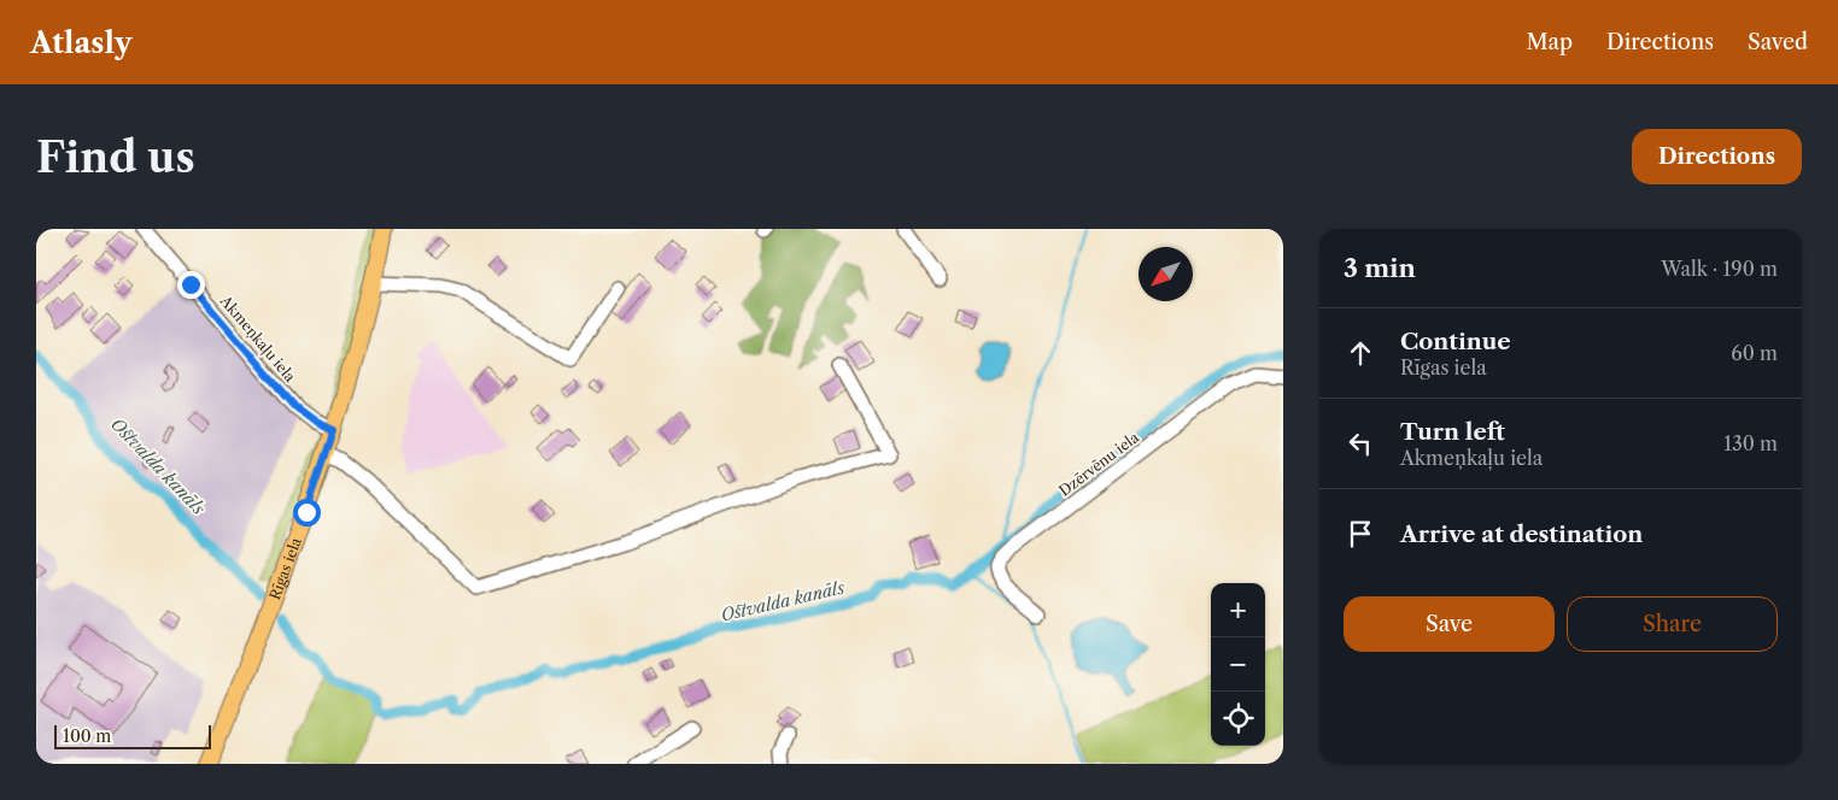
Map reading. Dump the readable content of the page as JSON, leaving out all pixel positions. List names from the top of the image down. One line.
{"streets":{"main road":["Rīgas iela"],"street":["Akmeņkaļu iela","Dzērvēnu iela"]},"crossings":[["Akmeņkaļu iela","Rīgas iela"]],"water":["Ostvalda kanāls"],"scale_bar":"100 m","north":"bottom left","page":{"header":"Atlasly","nav":["Map","Directions","Saved"],"buttons":["Directions",["Save","Share"]],"title":"Find us","heading":["3 min","Walk · 190 m"],"list":[["Continue","Rīgas iela","60 m"],["Turn left","Akmeņkaļu iela","130 m"],"Arrive at destination"],"map_buttons":["+","−"],"scale":"100 m"}}
